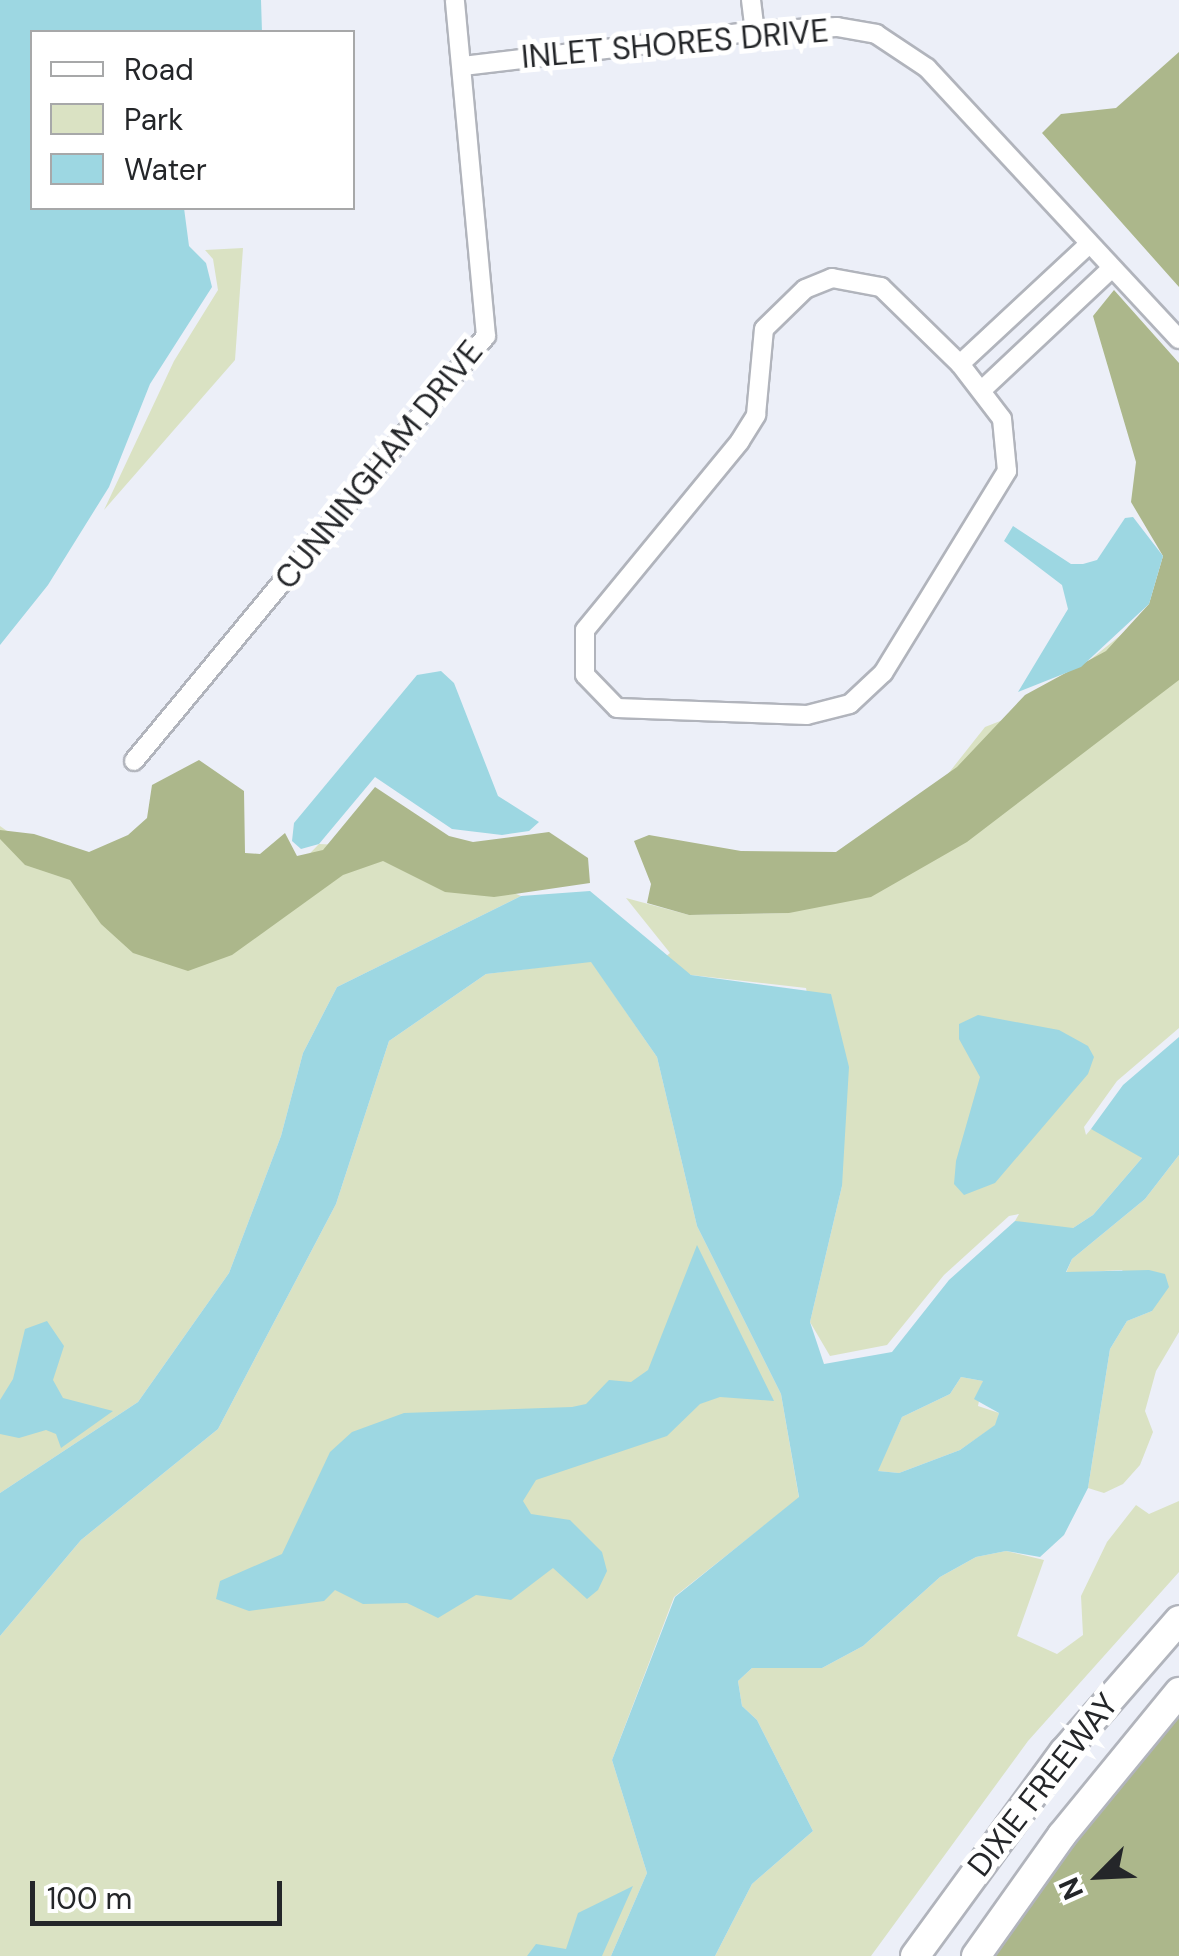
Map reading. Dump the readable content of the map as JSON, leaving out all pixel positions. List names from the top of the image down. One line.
{"streets":{"main road":["DIXIE FREEWAY"],"street":["INLET SHORES DRIVE","CUNNINGHAM DRIVE"]},"crossings":[["INLET SHORES DRIVE","CUNNINGHAM DRIVE"]],"legend":["Road","Park","Water"],"scale_bar":"100 m","north":"bottom left"}
